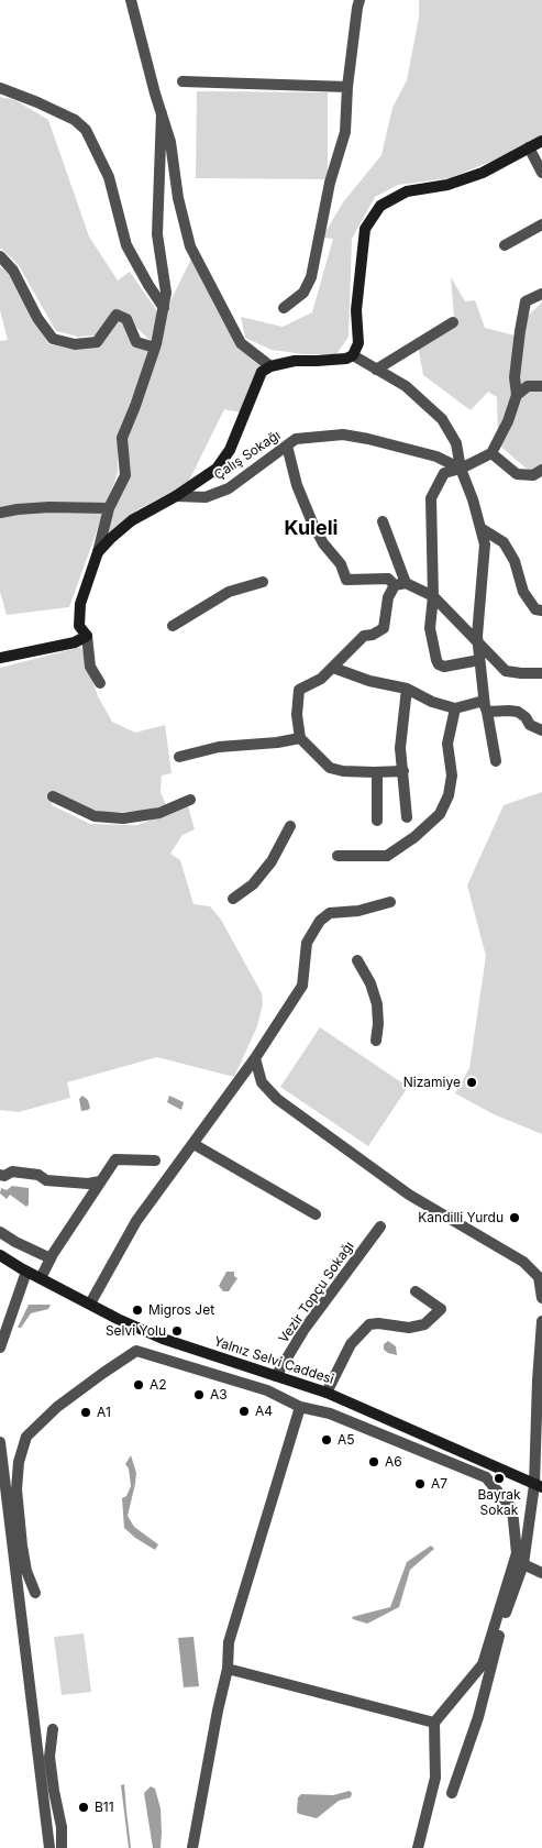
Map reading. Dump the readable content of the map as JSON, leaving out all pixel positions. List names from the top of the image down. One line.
{"streets":{"street":["Çalış Sokağı","Vezir Topçu Sokağı","Yalnız Selvi Caddesi"]},"crossings":[["Vezir Topçu Sokağı","Yalnız Selvi Caddesi"]],"districts":["Kuleli"],"places":["Nizamiye","Kandilli Yurdu","Migros Jet","Selvi Yolu","A2","A3","A4","A1","A5","A6","Bayrak Sokak","A7","B11"]}
